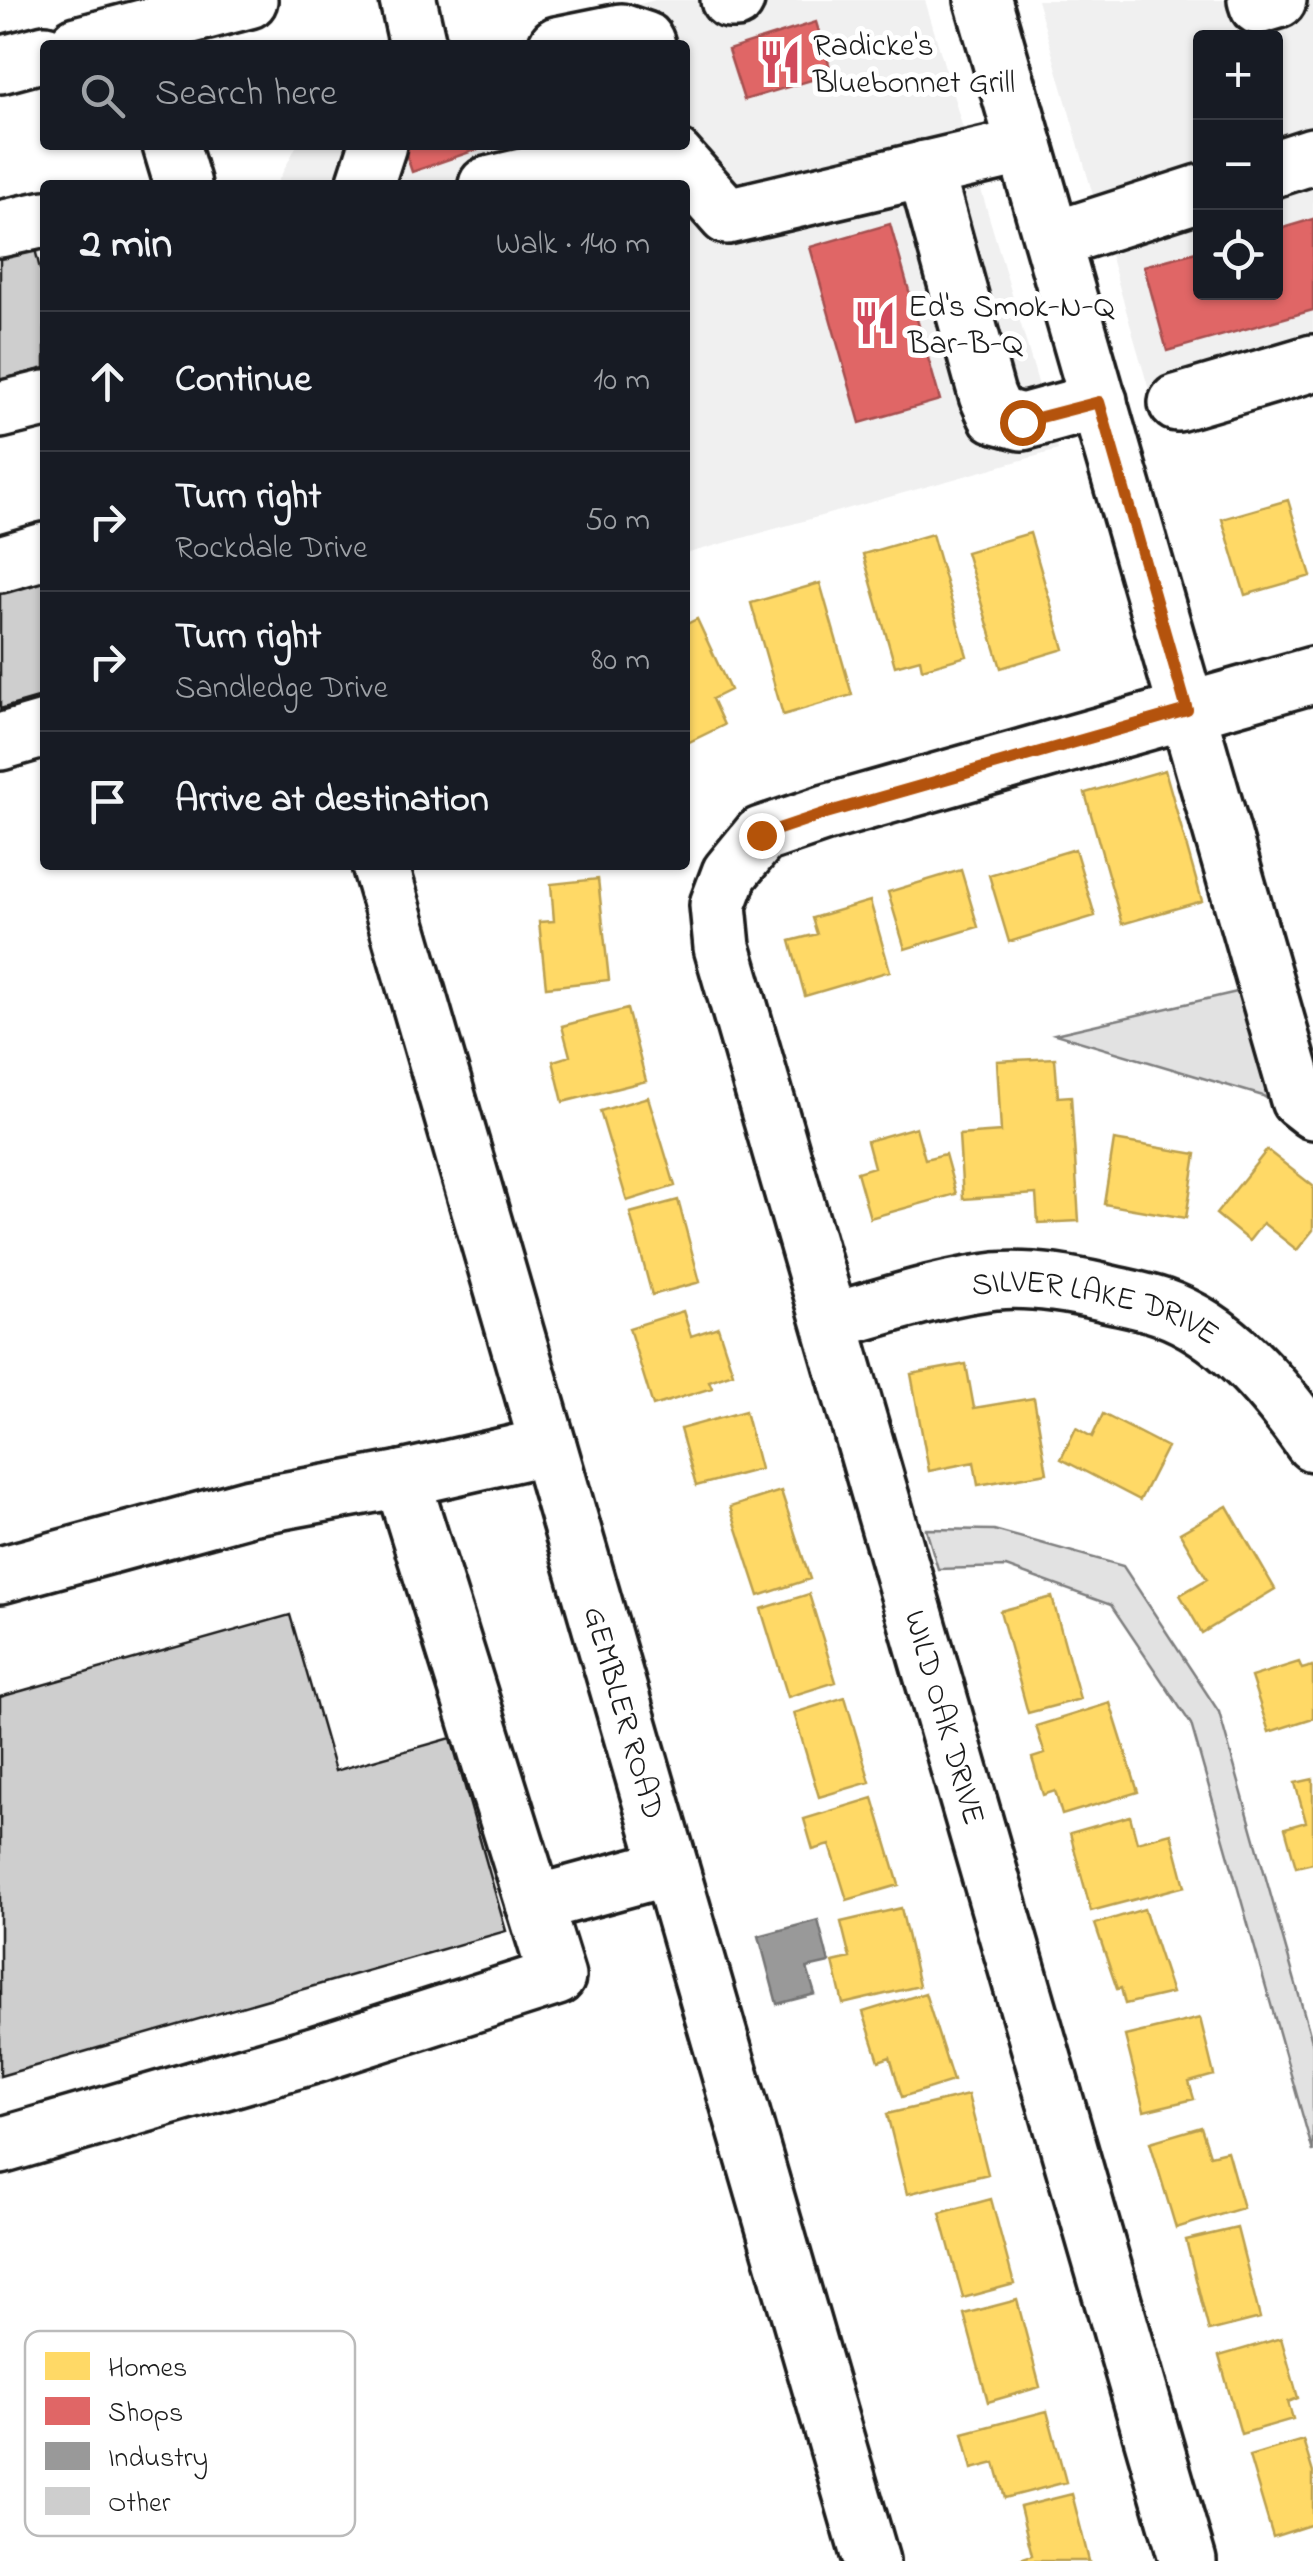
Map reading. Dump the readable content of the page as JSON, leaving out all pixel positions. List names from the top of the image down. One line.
{"streets":{"street":["SILVER LAKE DRIVE","GEMBLER ROAD","WILD OAK DRIVE"]},"crossings":[["SILVER LAKE DRIVE","WILD OAK DRIVE"]],"places":{"restaurant":["Radicke's Bluebonnet Grill","Ed's Smok-N-Q Bar-B-Q"]},"legend":["Homes","Shops","Industry","Other"],"page":{"map_buttons":["+","−"],"search":"Search here","heading":["2 min","Walk · 140 m"],"list":[["Continue","10 m"],["Turn right","Rockdale Drive","50 m"],["Turn right","Sandledge Drive","80 m"],"Arrive at destination"]}}
